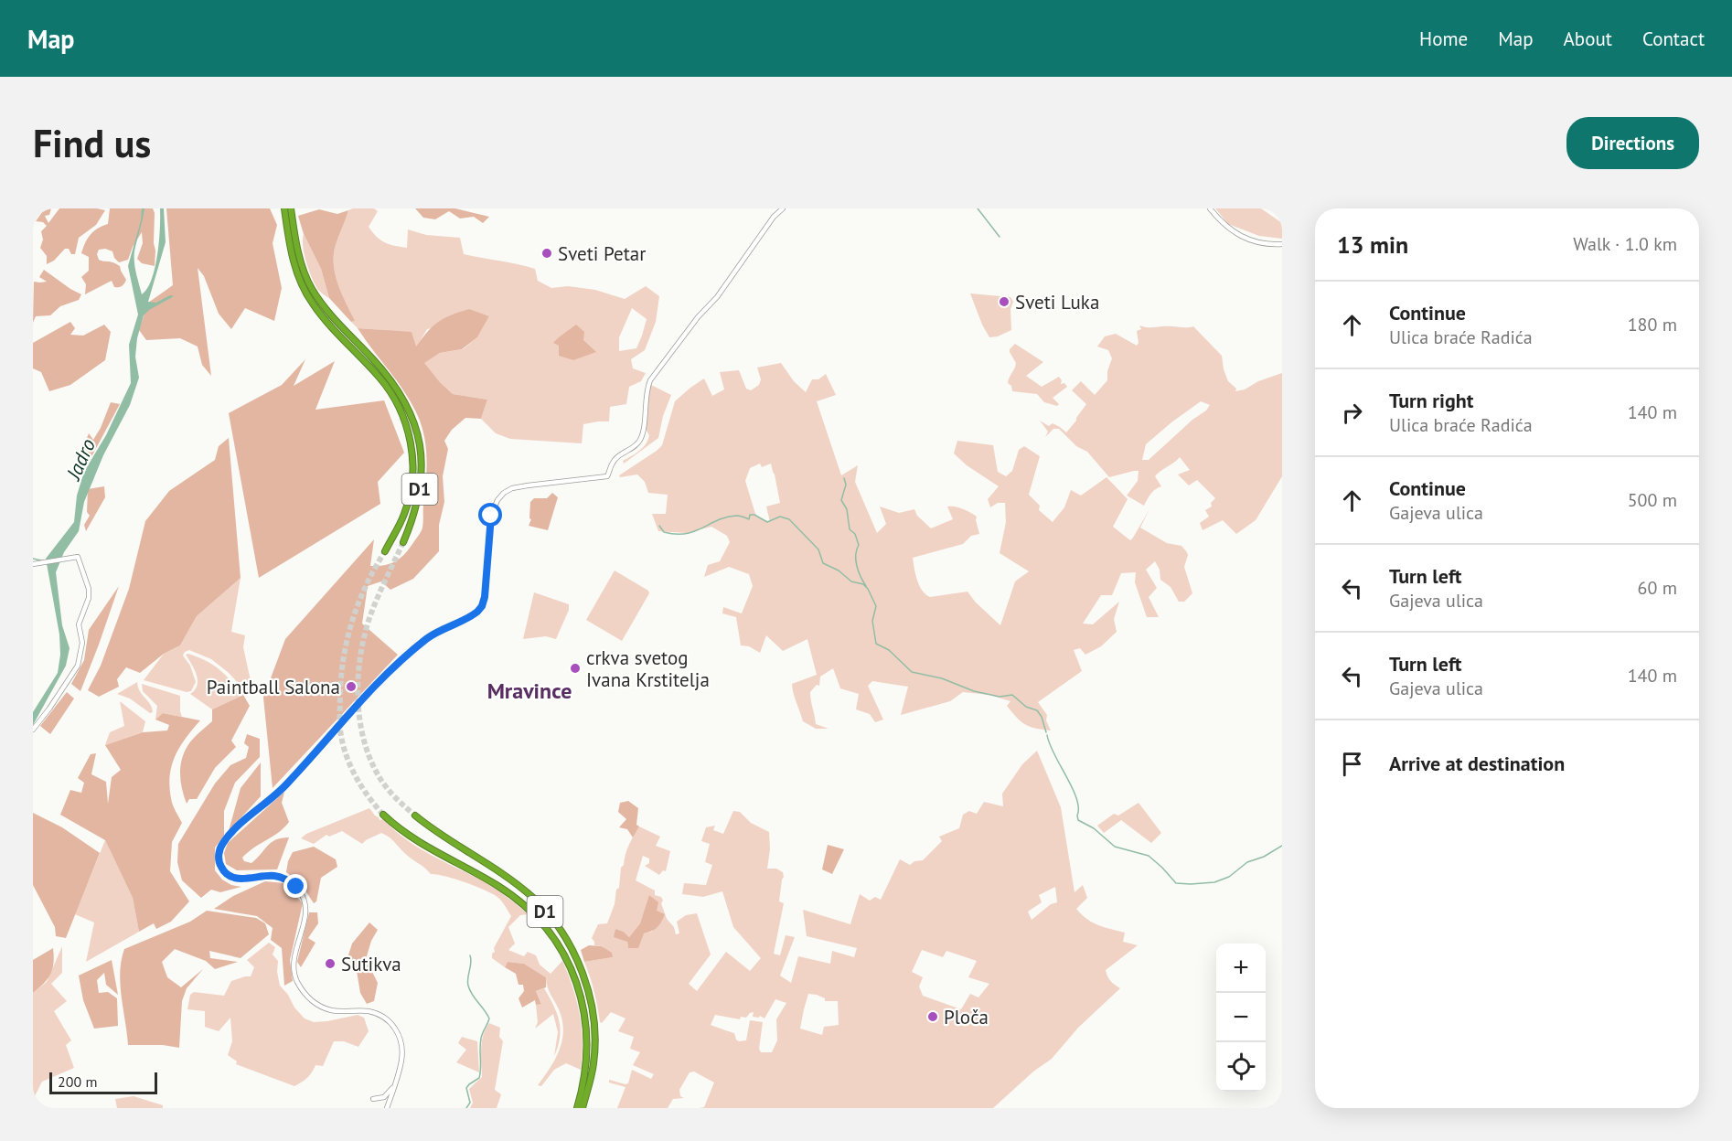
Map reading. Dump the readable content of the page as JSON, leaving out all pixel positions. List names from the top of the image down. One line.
{"streets":{"highway":["D1"]},"districts":["Mravince"],"water":["Jadro"],"places":["Sveti Petar","Sveti Luka","crkva svetog Ivana Krstitelja","Paintball Salona","Sutikva","Ploča"],"scale_bar":"200 m","page":{"header":"Map","nav":["Home","Map","About","Contact"],"buttons":"Directions","title":"Find us","heading":["13 min","Walk · 1.0 km"],"list":[["Continue","Ulica braće Radića","180 m"],["Turn right","Ulica braće Radića","140 m"],["Continue","Gajeva ulica","500 m"],["Turn left","Gajeva ulica","60 m"],["Turn left","Gajeva ulica","140 m"],"Arrive at destination"],"map_buttons":["+","−"],"scale":"200 m"}}
